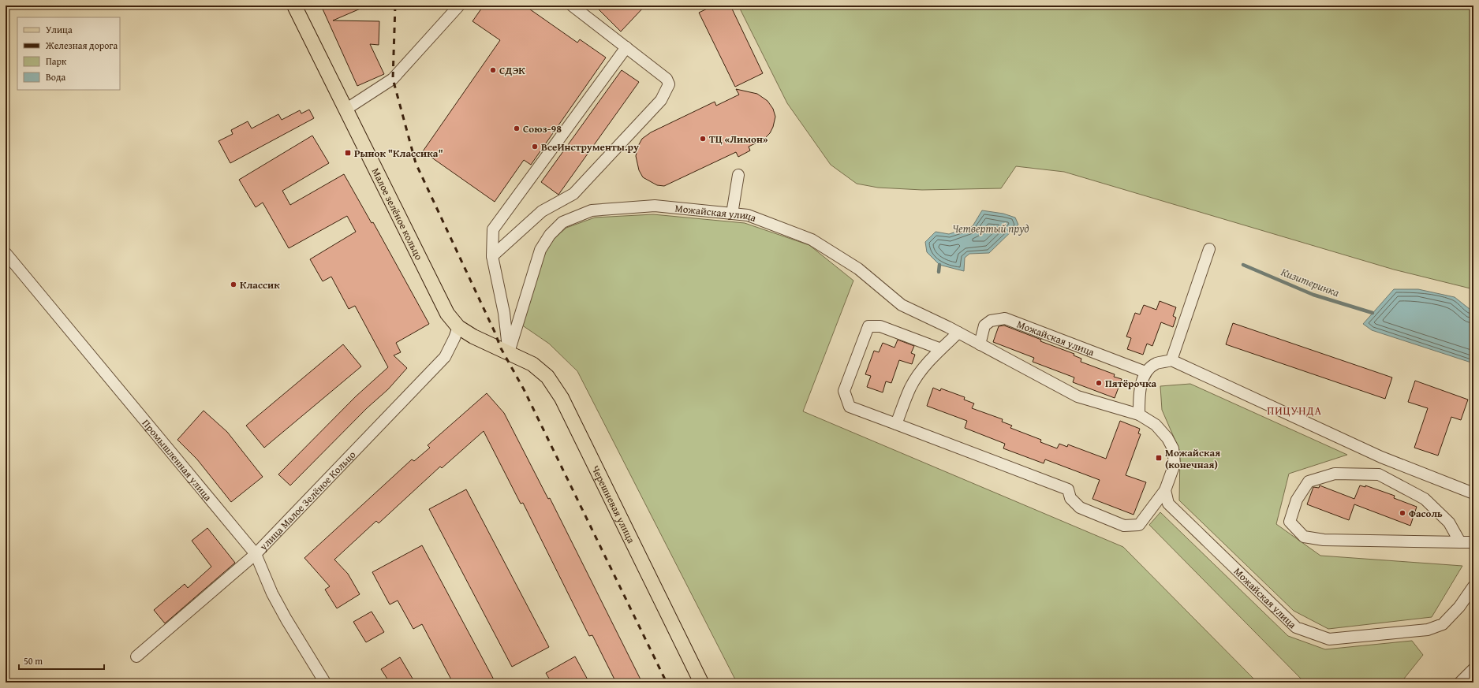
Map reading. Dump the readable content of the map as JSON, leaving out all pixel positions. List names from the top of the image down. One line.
{"streets":{"main road":["Малое зелёное кольцо","Черешневая улица"],"street":["Можайская улица","Промышленная улица","улица Малое Зелёное Кольцо"]},"crossings":[["Малое зелёное кольцо","Можайская улица"],["Малое зелёное кольцо","улица Малое Зелёное Кольцо"],["Малое зелёное кольцо","Черешневая улица"],["Можайская улица","Черешневая улица"],["Промышленная улица","улица Малое Зелёное Кольцо"]],"districts":["ПИЦУНДА"],"water":["Четвертый пруд","Кизитеринка"],"places":{"other":["СДЭК","Союз-98","ТЦ «Лимон»","ВсеИнструменты.ру","Классик","Пятёрочка","Фасоль"],"transit":["Рынок \"Классика\"","Можайская (конечная)"]},"legend":["Улица","Железная дорога","Парк","Вода"],"scale_bar":"50 m"}
